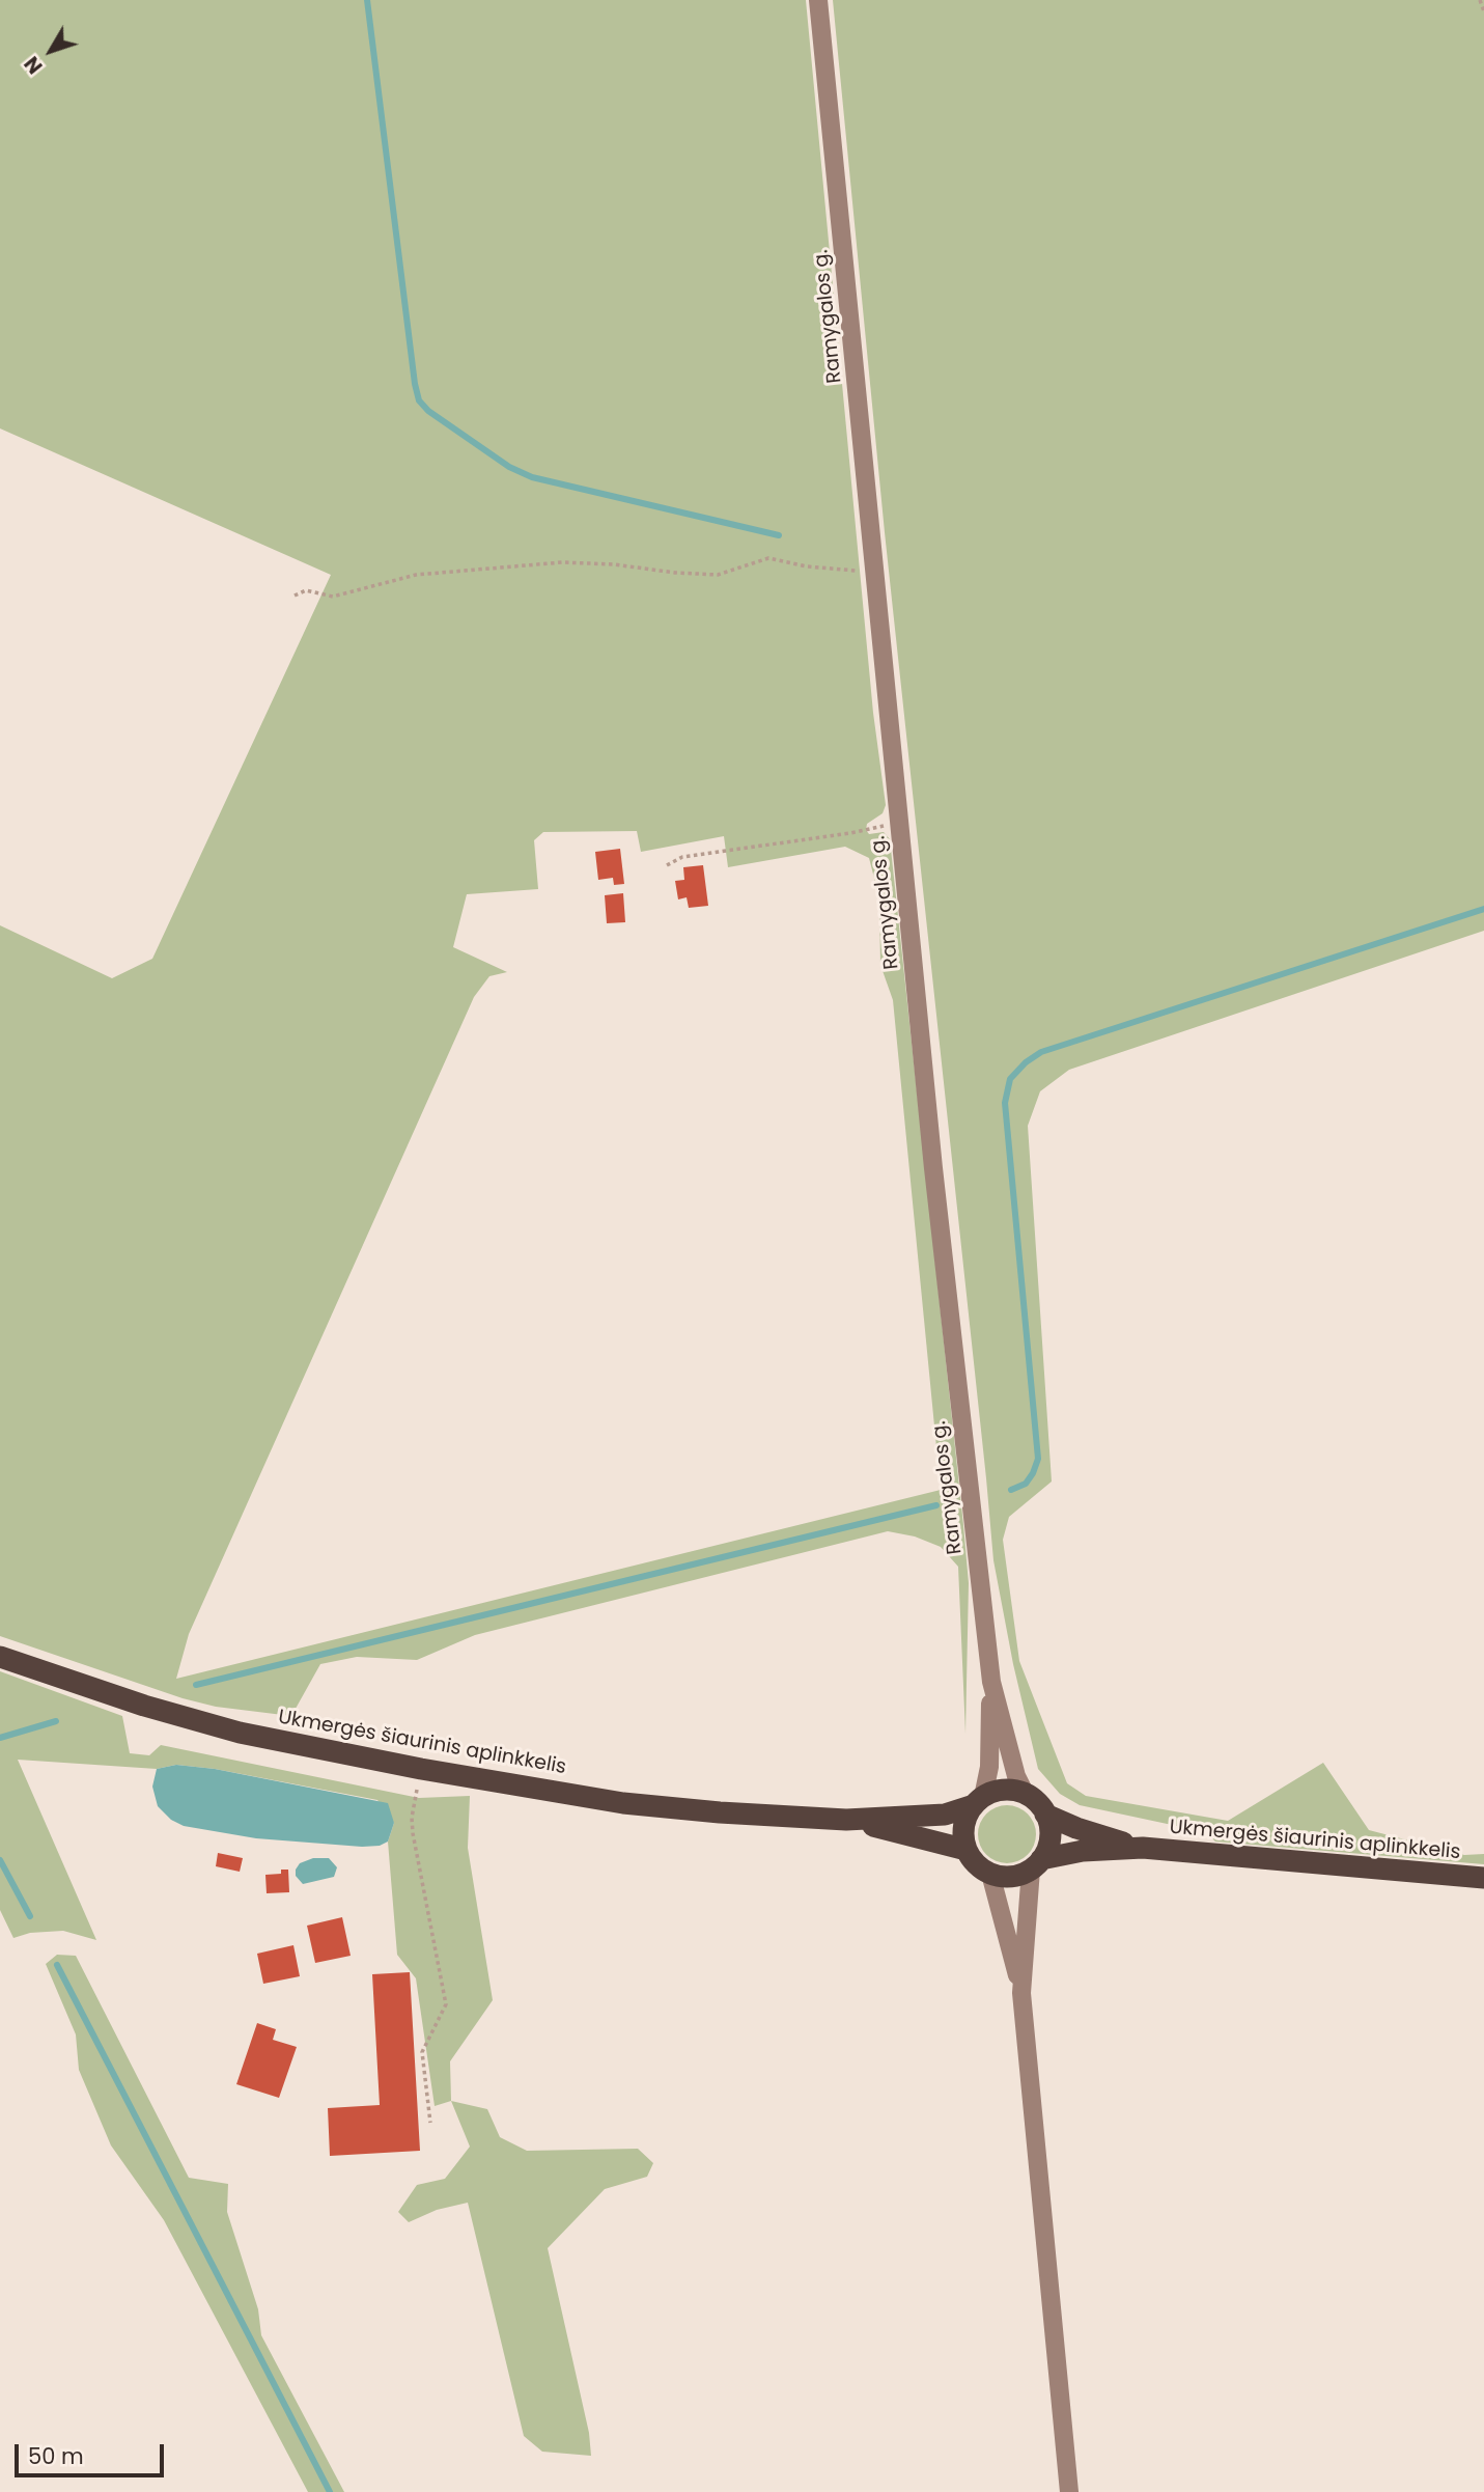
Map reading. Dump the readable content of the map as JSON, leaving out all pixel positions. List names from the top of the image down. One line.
{"streets":{"highway":["Ukmergės šiaurinis aplinkkelis"],"main road":["Ramygalos g."]},"crossings":[["Ramygalos g.","Ukmergės šiaurinis aplinkkelis"]],"scale_bar":"50 m","north":"bottom left"}
